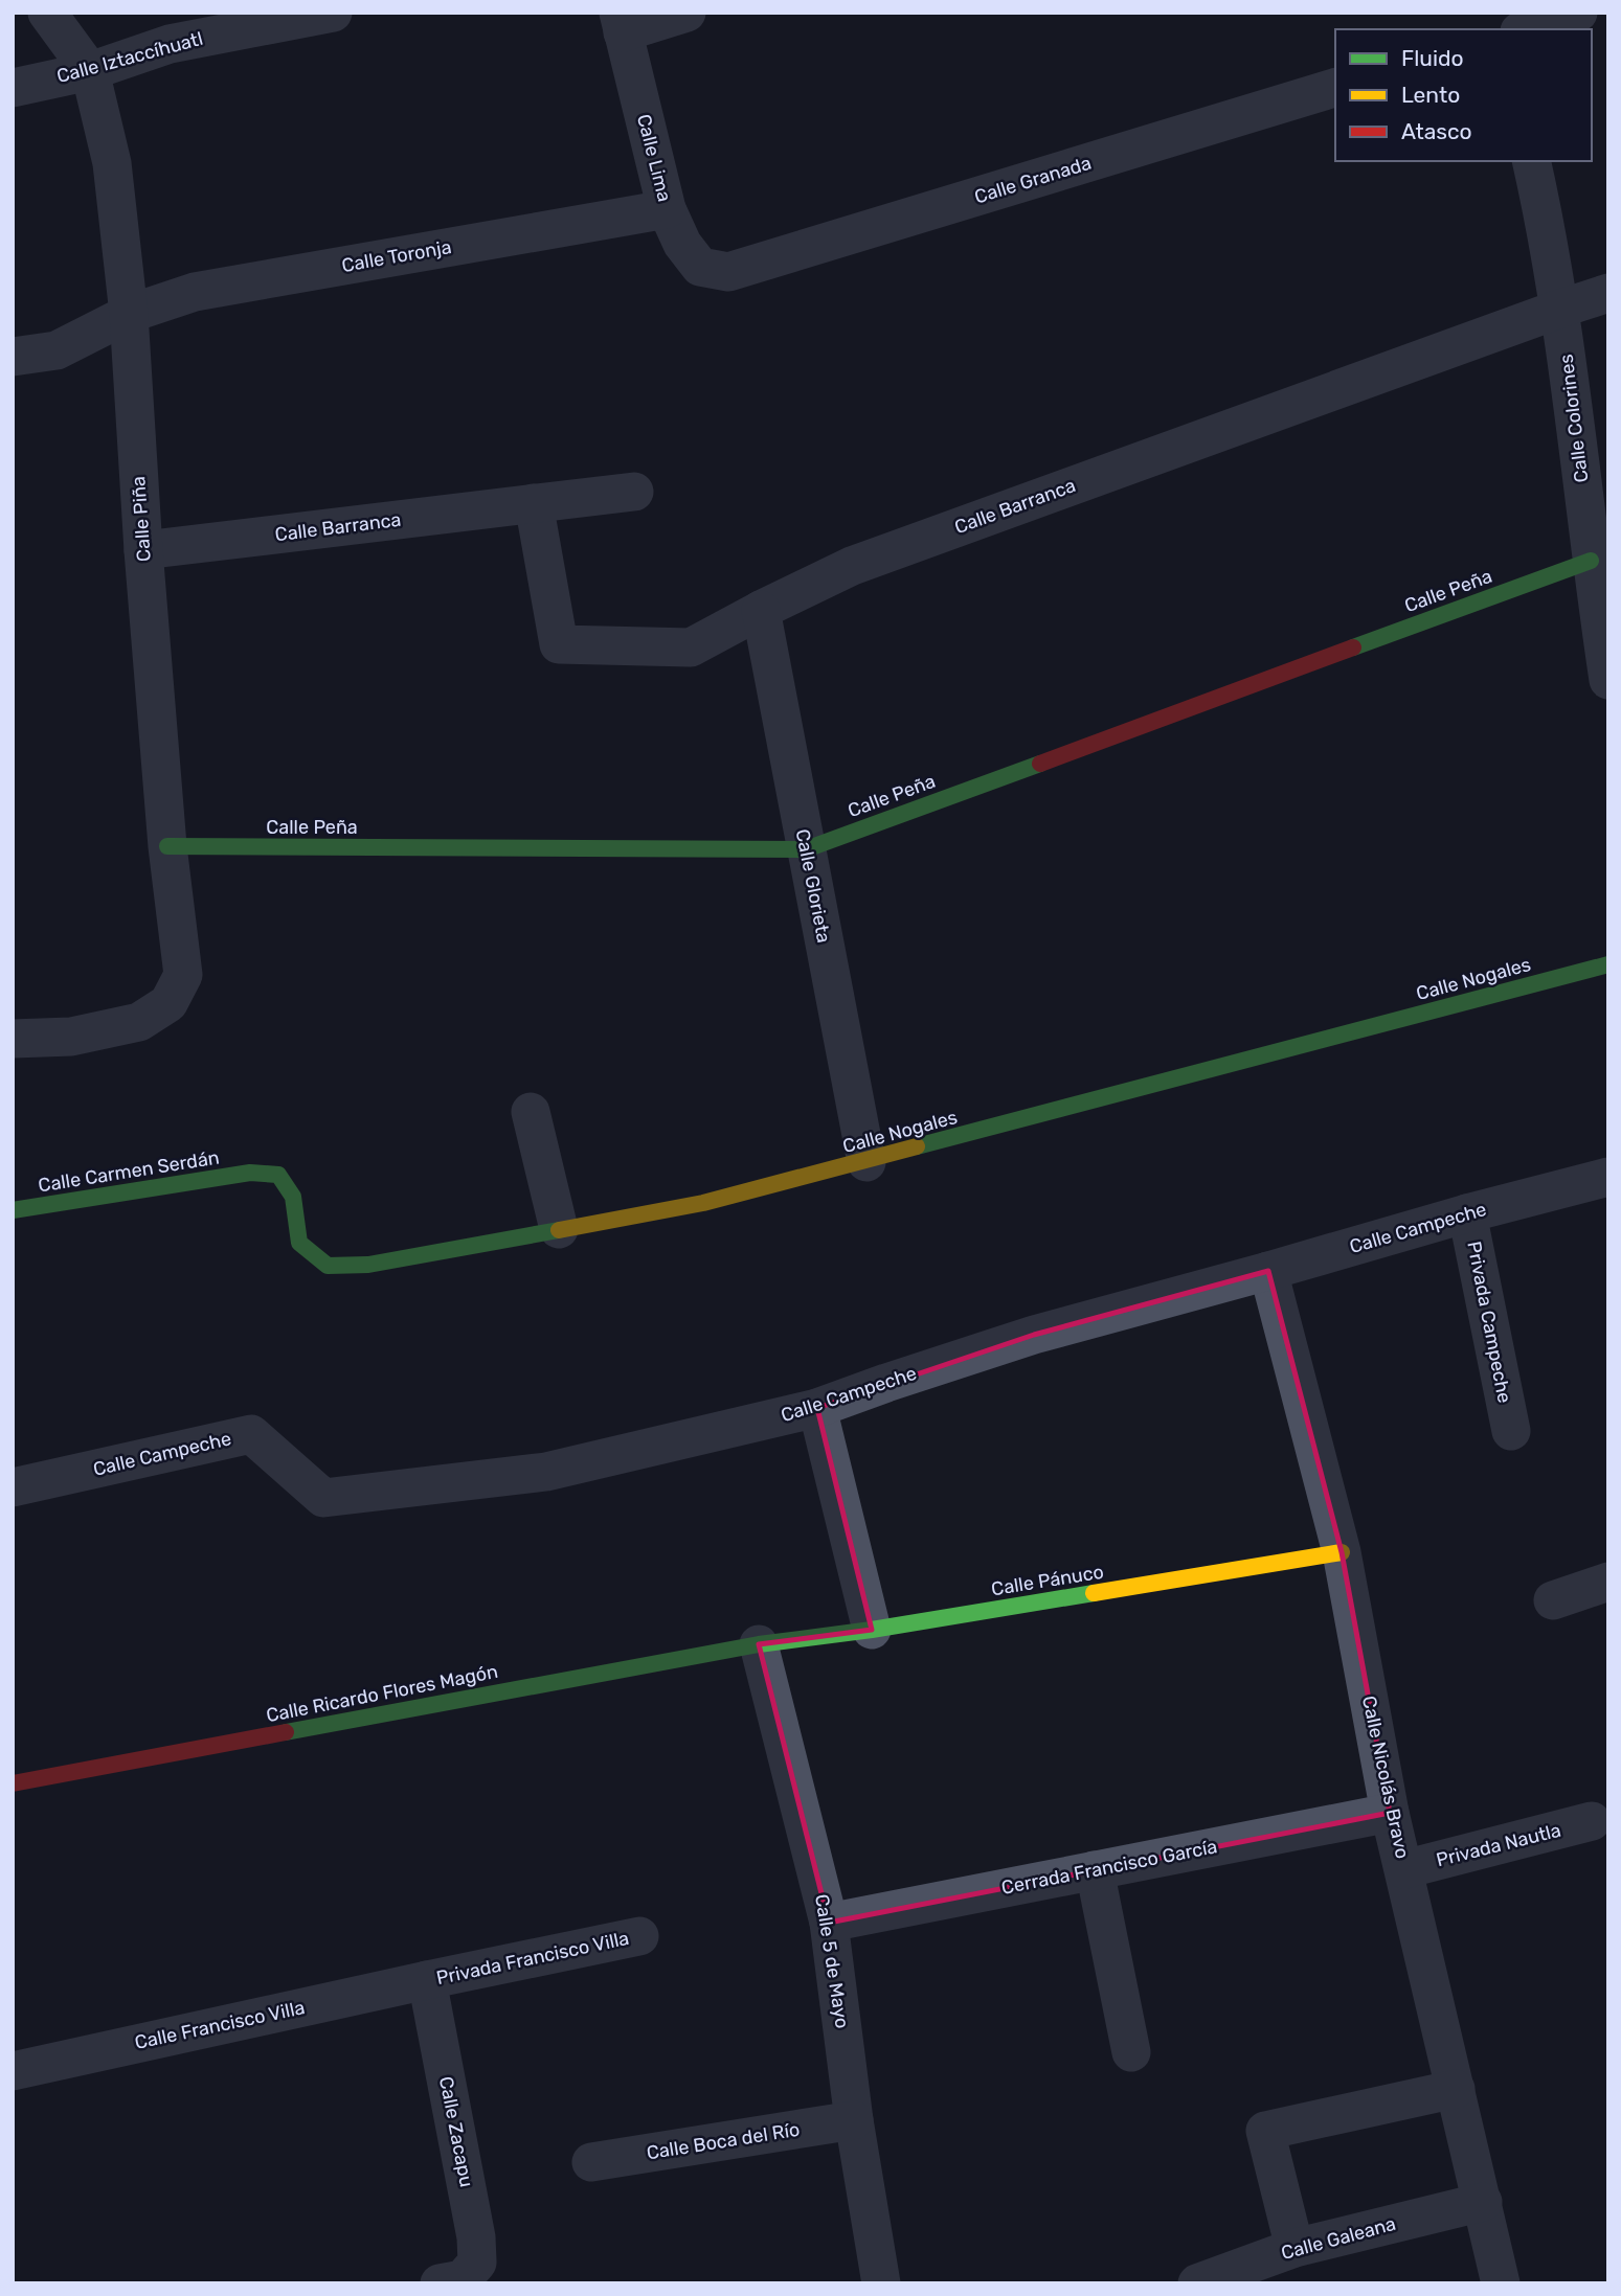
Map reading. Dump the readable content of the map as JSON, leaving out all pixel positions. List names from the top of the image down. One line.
{"streets":{"street":["Calle Iztaccíhuatl","Calle Lima","Calle Granada","Calle Toronja","Calle Colorines","Calle Barranca","Calle Piña","Calle Peña","Calle Glorieta","Calle Nogales","Calle Carmen Serdán","Calle Campeche","Privada Campeche","Calle Pánuco","Calle Ricardo Flores Magón","Calle Nicolás Bravo","Privada Nautla","Cerrada Francisco García","Privada Francisco Villa","Calle 5 de Mayo","Calle Francisco Villa","Calle Zacapu","Calle Boca del Río","Calle Galeana"]},"crossings":[["Calle Iztaccíhuatl","Calle Piña"],["Calle Lima","Calle Granada"],["Calle Lima","Calle Toronja"],["Calle Toronja","Calle Piña"],["Calle Colorines","Calle Barranca"],["Calle Colorines","Calle Peña"],["Calle Barranca","Calle Piña"],["Calle Barranca","Calle Glorieta"],["Calle Piña","Calle Peña"],["Calle Peña","Calle Glorieta"],["Calle Glorieta","Calle Nogales"],["Calle Nogales","Calle Carmen Serdán"],["Calle Campeche","Privada Campeche"],["Calle Campeche","Calle Nicolás Bravo"],["Calle Pánuco","Calle Ricardo Flores Magón"],["Calle Pánuco","Calle Nicolás Bravo"],["Calle Pánuco","Calle 5 de Mayo"],["Calle Ricardo Flores Magón","Calle 5 de Mayo"],["Calle Nicolás Bravo","Privada Nautla"],["Calle Nicolás Bravo","Cerrada Francisco García"],["Calle Nicolás Bravo","Calle Galeana"],["Cerrada Francisco García","Calle 5 de Mayo"],["Privada Francisco Villa","Calle Francisco Villa"],["Privada Francisco Villa","Calle Zacapu"],["Calle 5 de Mayo","Calle Boca del Río"],["Calle Francisco Villa","Calle Zacapu"]],"legend":["Fluido","Lento","Atasco"]}
